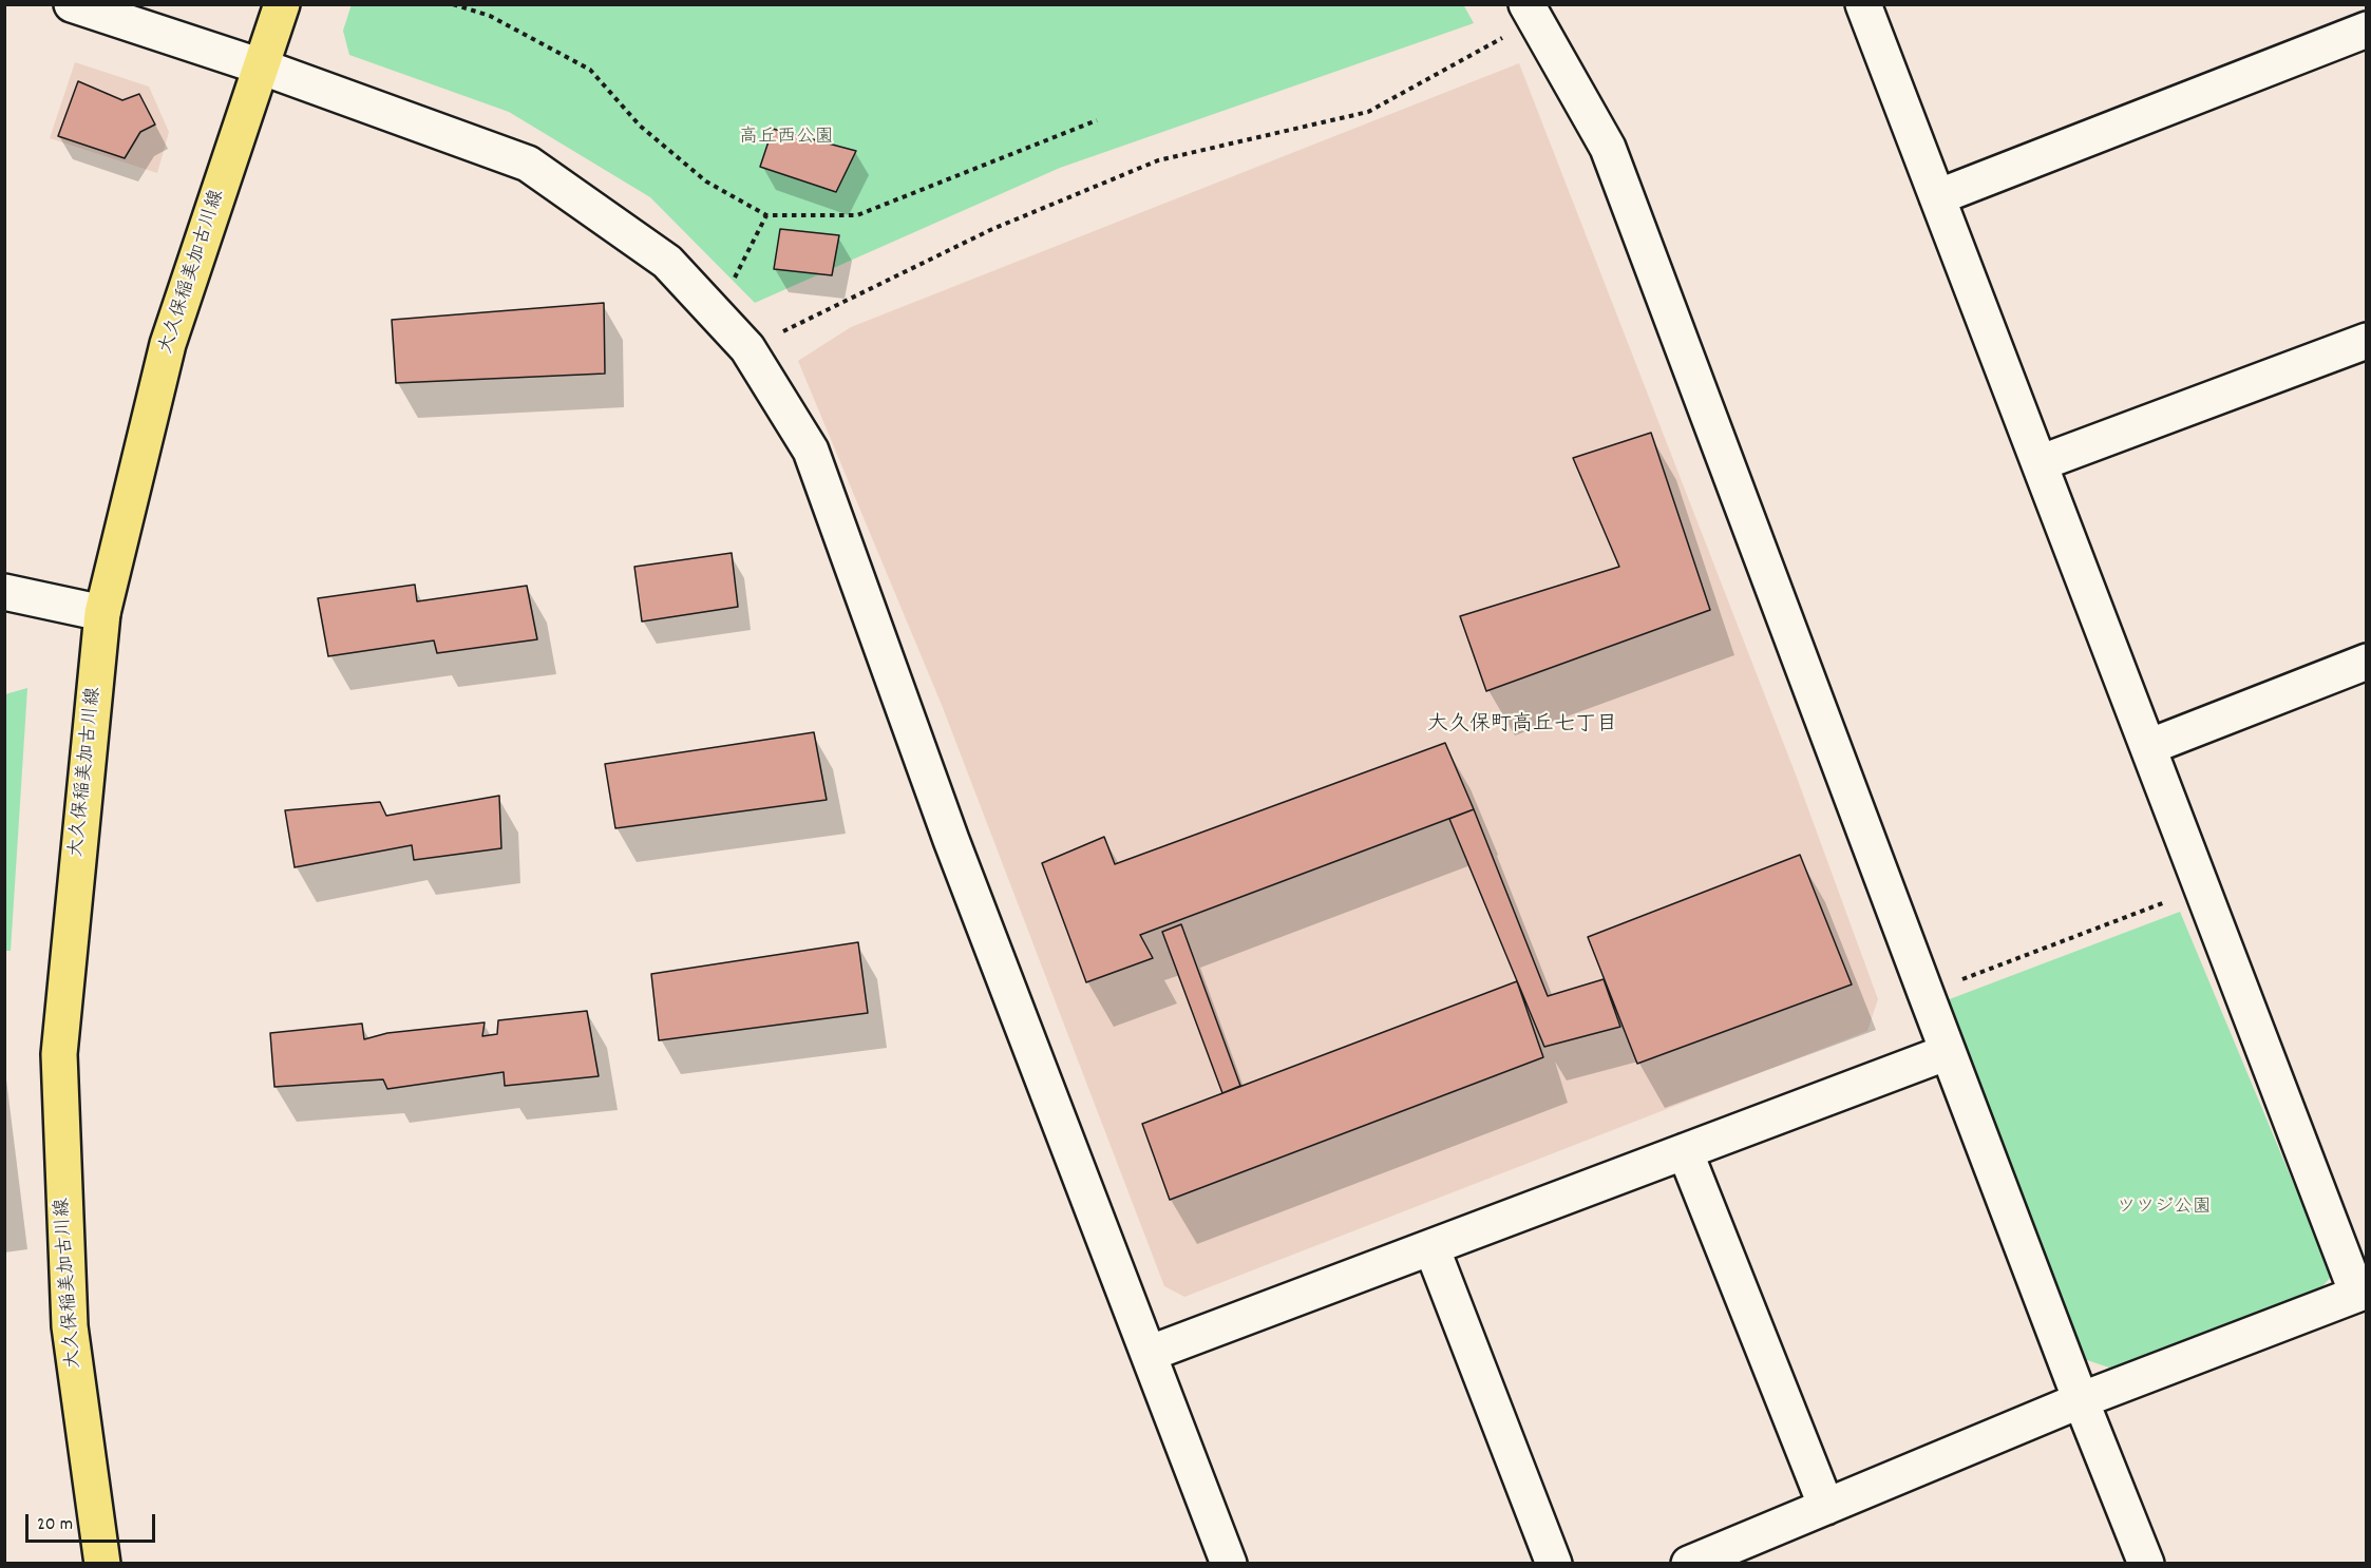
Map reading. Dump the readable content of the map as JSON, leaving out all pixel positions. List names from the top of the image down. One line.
{"streets":{"main road":["大久保稲美加古川線"]},"districts":["大久保町高丘七丁目"],"parks":["高丘西公園","ツツジ公園"],"scale_bar":"20 m"}
